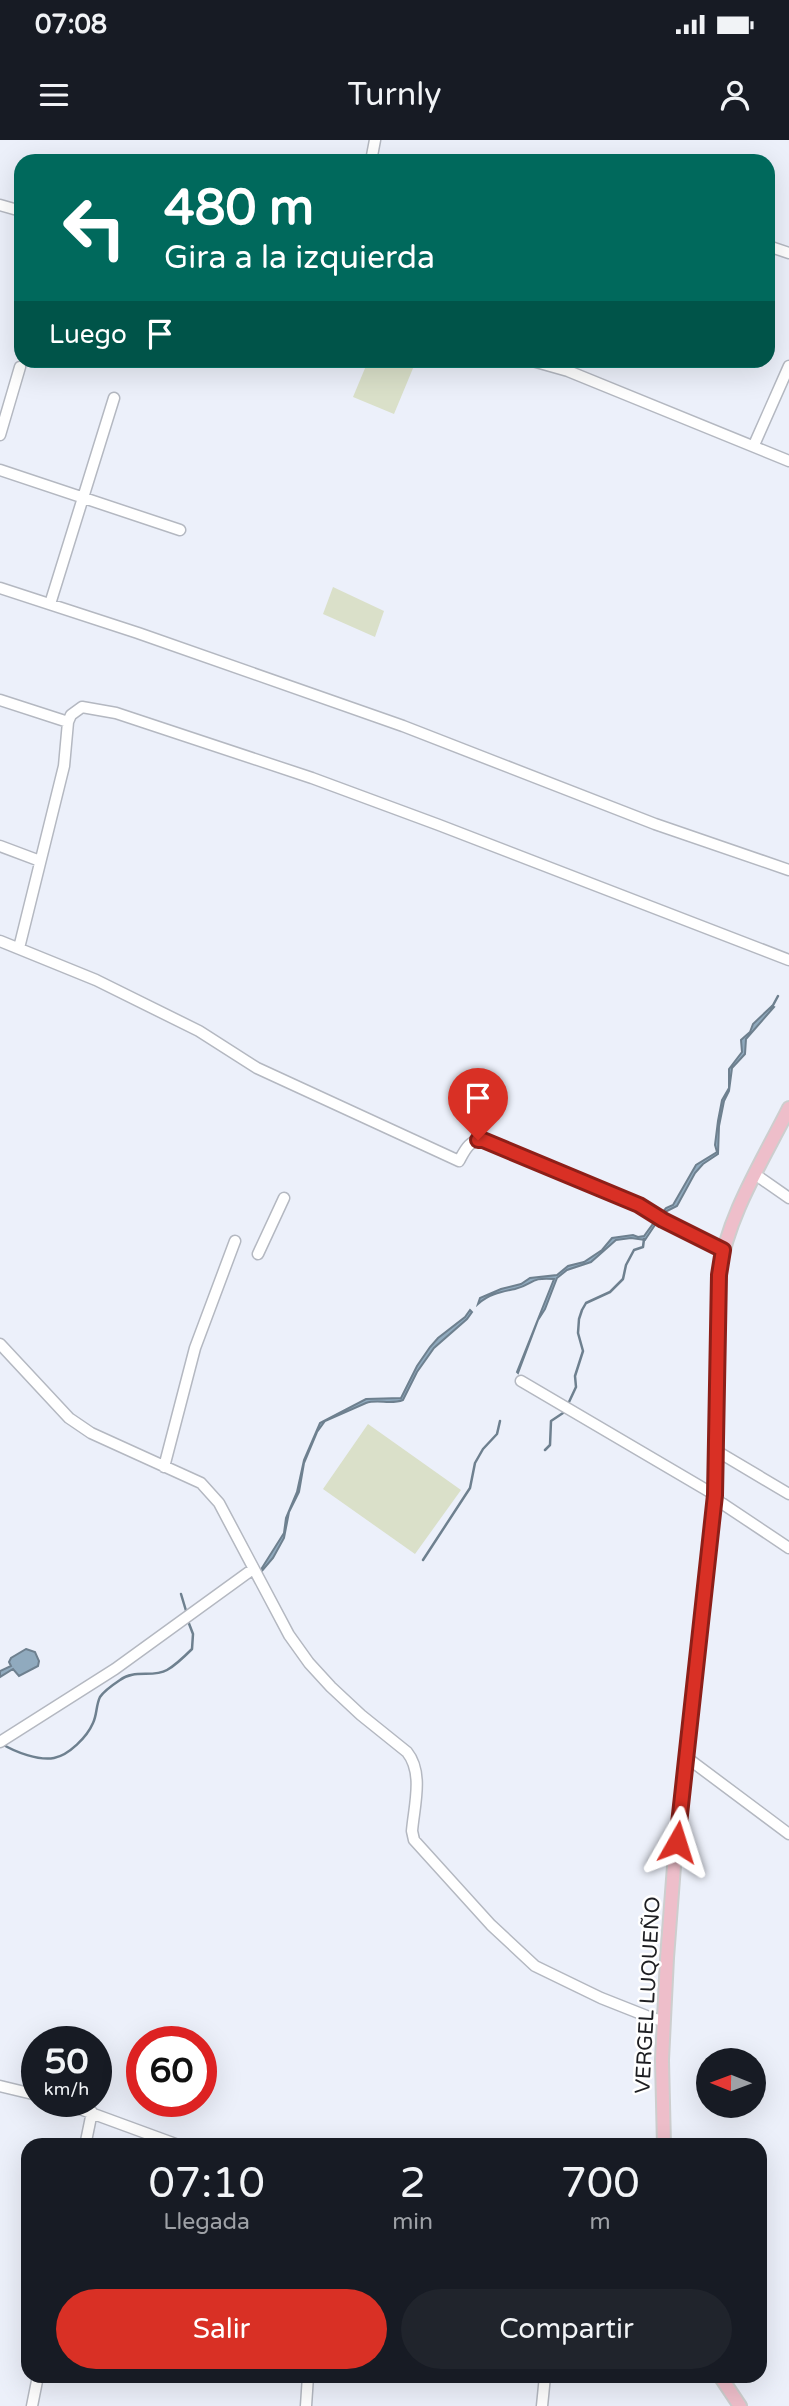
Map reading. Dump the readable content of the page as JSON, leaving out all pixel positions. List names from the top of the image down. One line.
{"streets":{"main road":["VERGEL LUQUEÑO"]},"north":"left","page":{"status":"07:08","header":"Turnly","turn":["480 m","Gira a la izquierda"],"then":"Luego","speed":"50 km/h","limit":"60","eta":["07:10","Llegada","2","min","700","m"],"buttons":["Salir","Compartir"]}}
